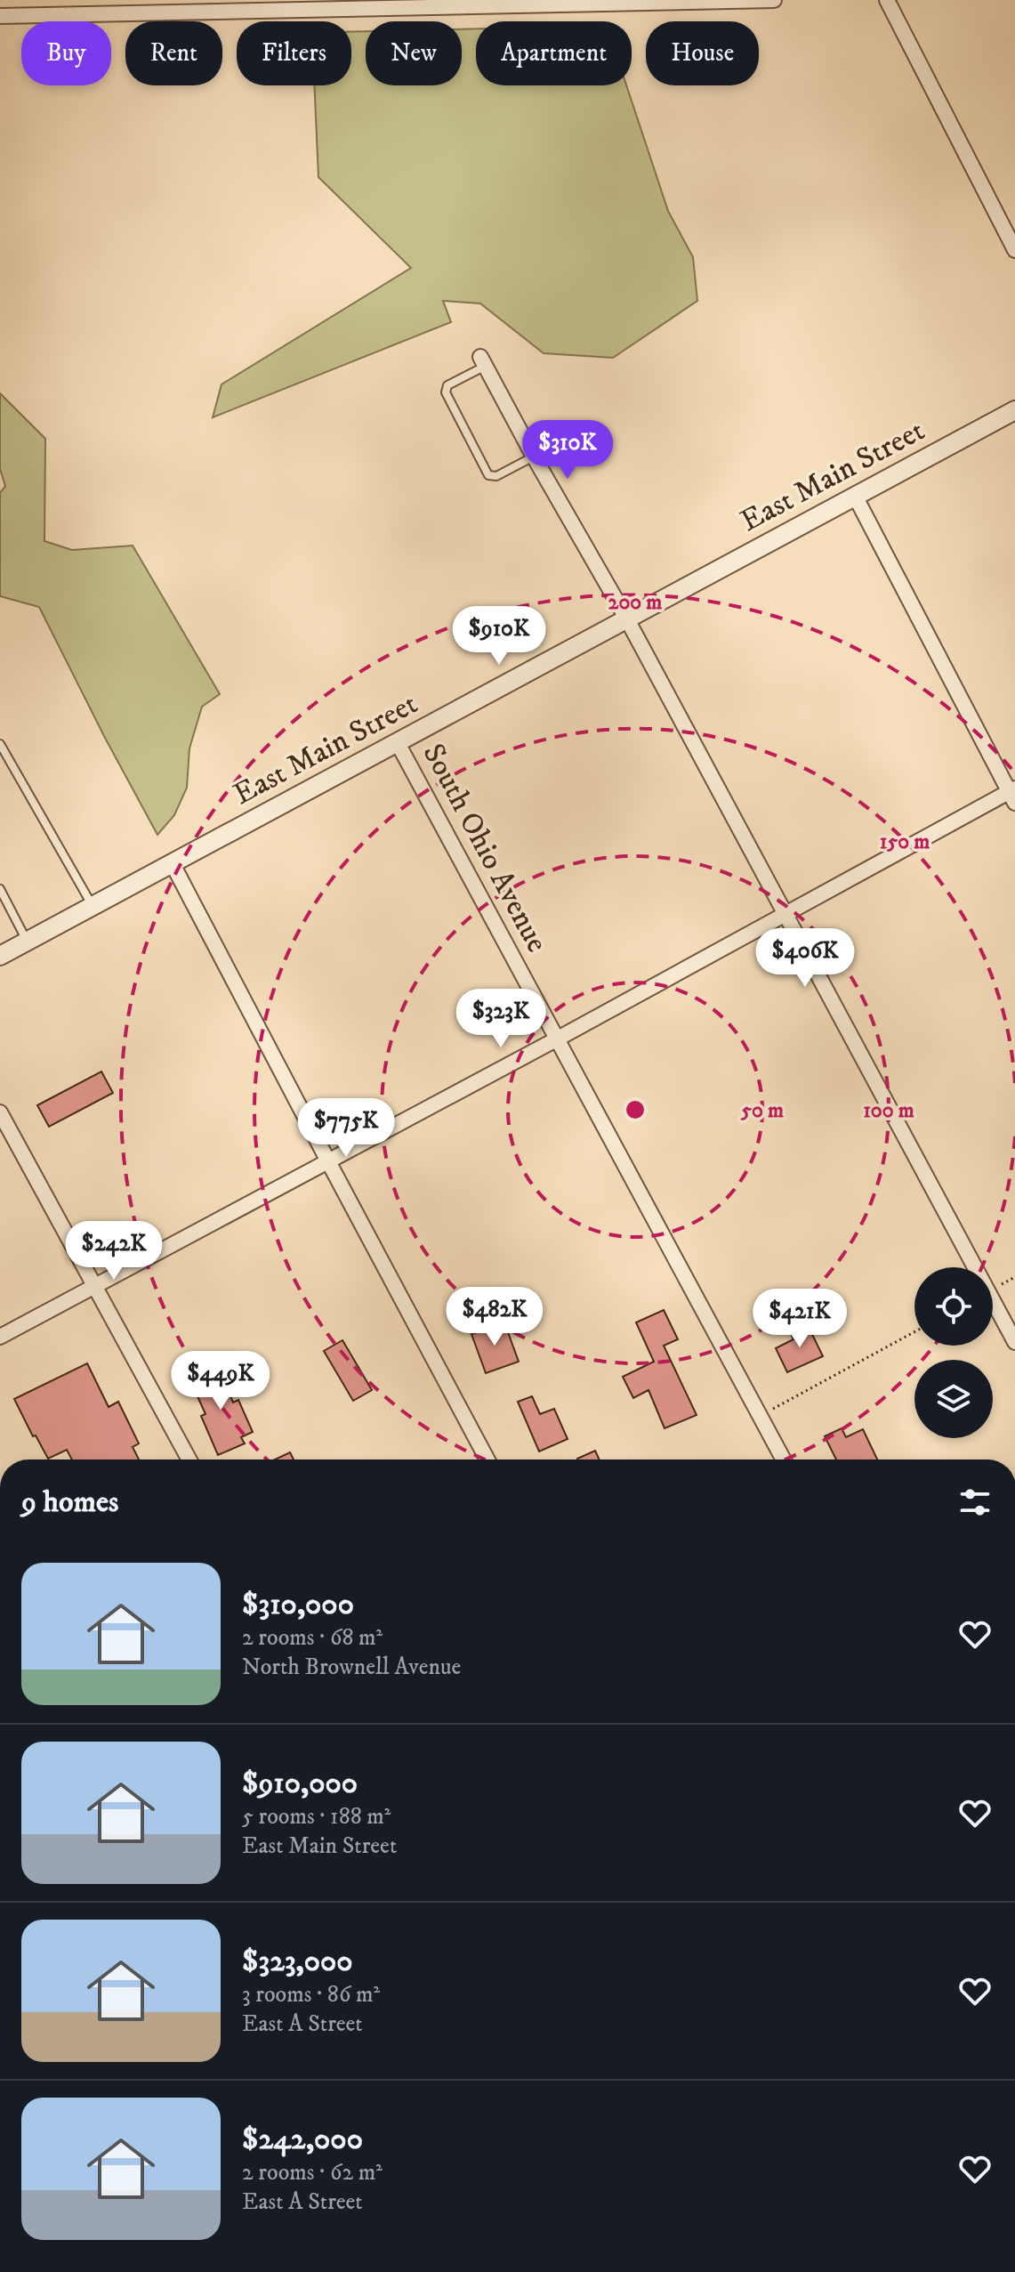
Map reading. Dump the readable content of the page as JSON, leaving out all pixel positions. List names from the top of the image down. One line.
{"streets":{"street":["East Main Street","South Ohio Avenue"]},"crossings":[["East Main Street","South Ohio Avenue"]],"page":{"chip":["Buy","Rent","Filters","New","Apartment","House"],"price":["$310K","$910K","$406K","$323K","$775K","$242K","$482K","$421K","$449K"],"heading":"9 homes","list":[{"name":"$310,000","note":"2 rooms · 68 m² · North Brownell Avenue"},{"name":"$910,000","note":"5 rooms · 188 m² · East Main Street"},{"name":"$323,000","note":"3 rooms · 86 m² · East A Street"},{"name":"$242,000","note":"2 rooms · 62 m² · East A Street"}]},"rings":["200 m","150 m","50 m","100 m"]}
